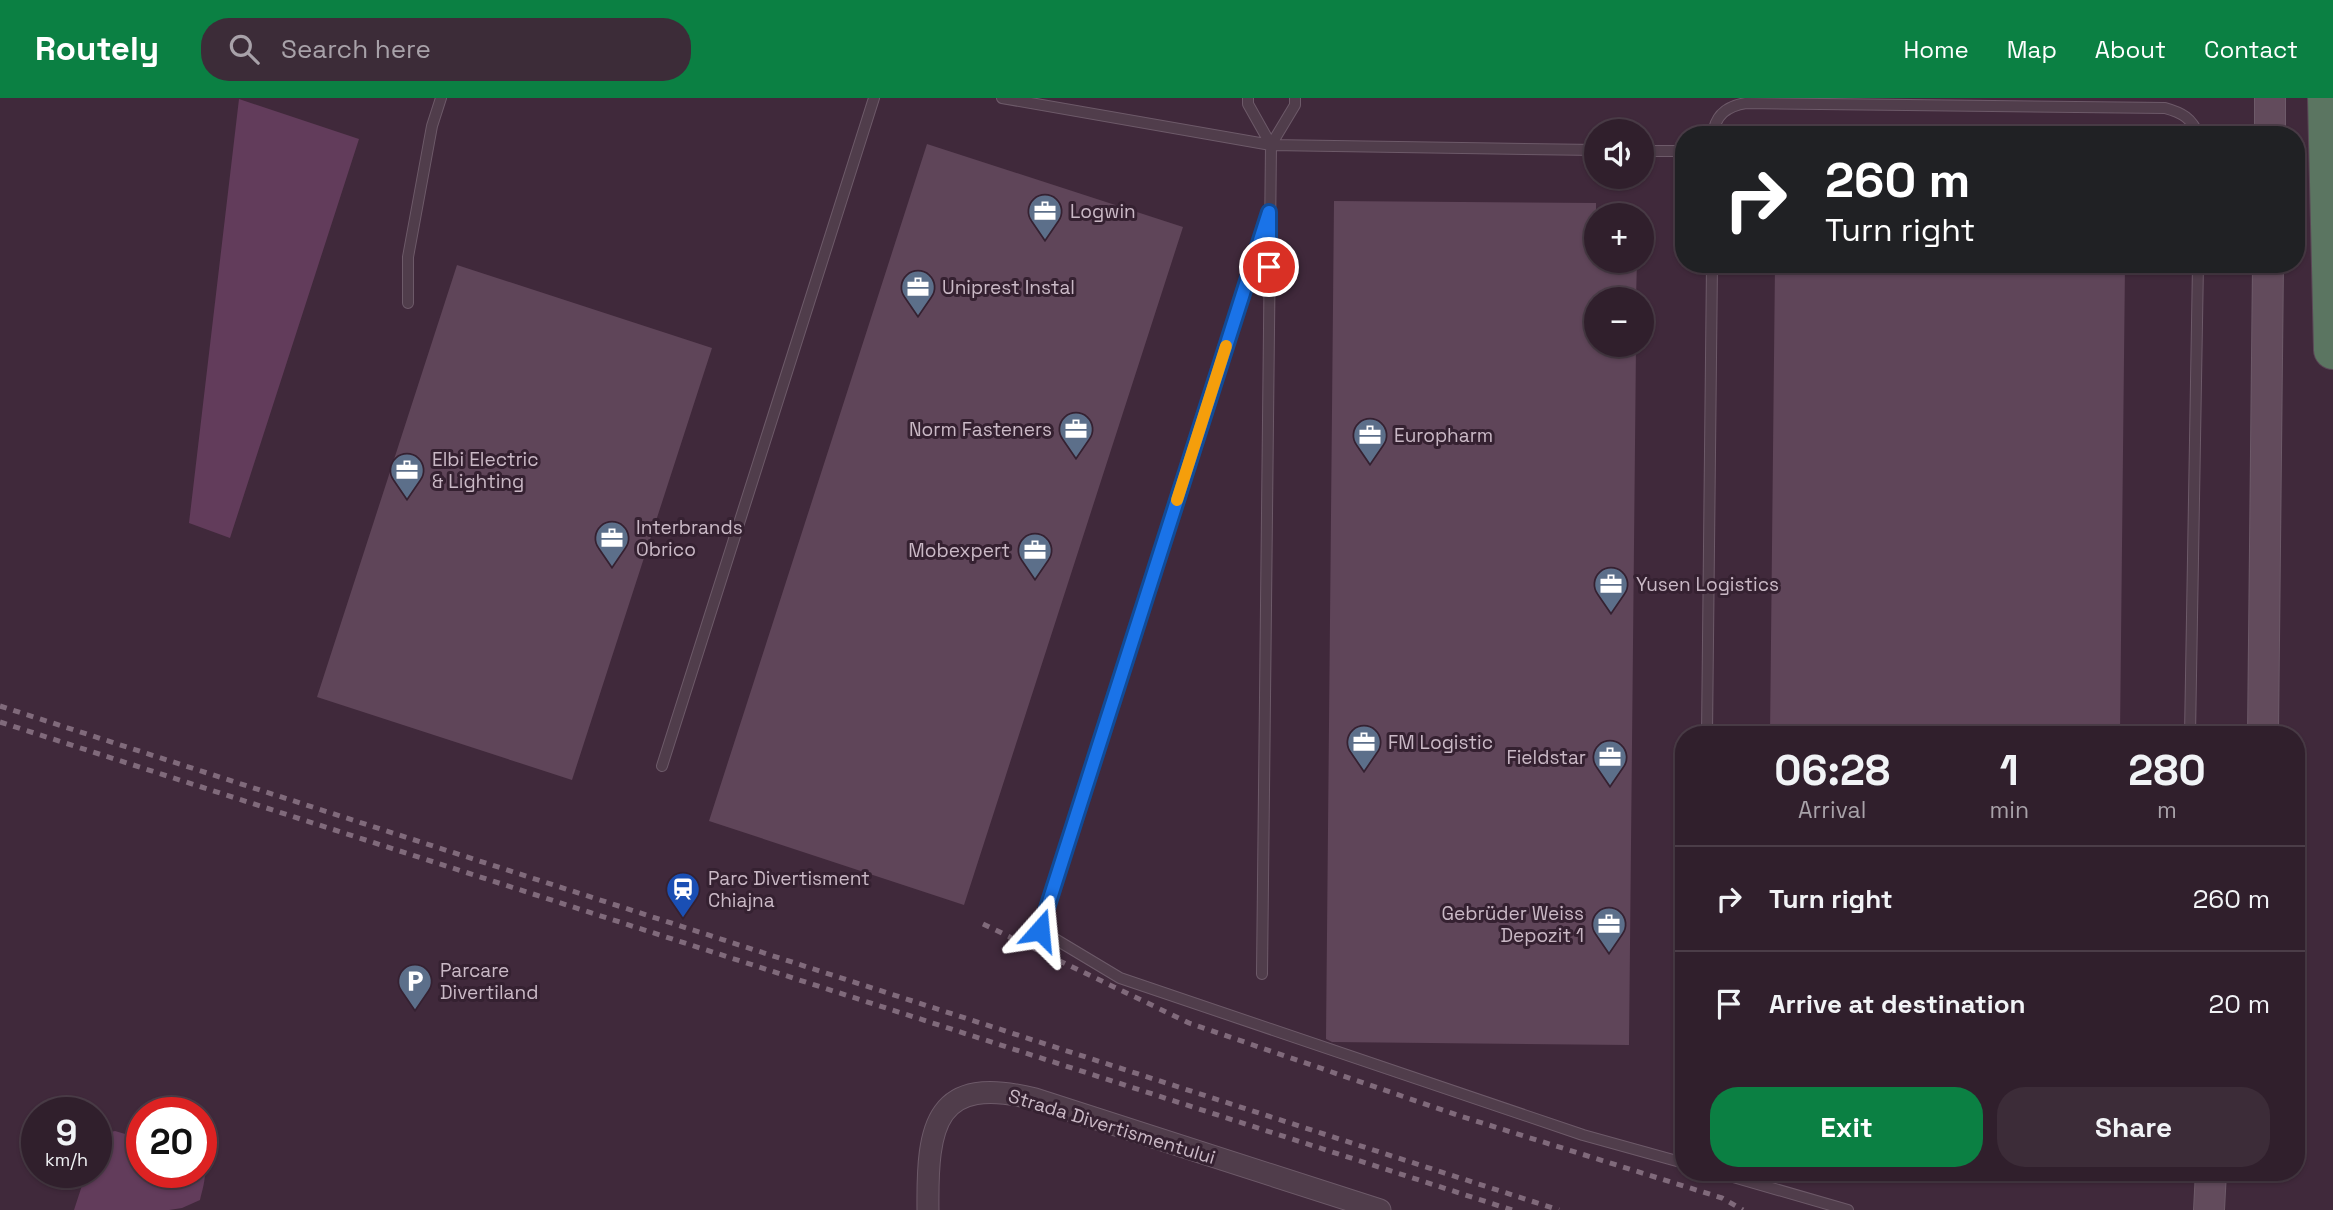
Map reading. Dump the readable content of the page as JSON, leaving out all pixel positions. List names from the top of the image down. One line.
{"streets":{"street":["Strada Divertismentului"]},"places":{"office":["Logwin","Uniprest Instal","Norm Fasteners","Europharm","Elbi Electric & Lighting","Interbrands Obrico","Mobexpert","Yusen Logistics","FM Logistic","Fieldstar","Gebrüder Weiss Depozit 1"],"station":["Parc Divertisment Chiajna"],"parking":["Parcare Divertiland"]},"page":{"header":"Routely","search":"Search here","nav":["Home","Map","About","Contact"],"map_buttons":["+","−"],"turn":["260 m","Turn right"],"eta":["06:28","Arrival","1","min","280","m"],"list":[{"name":"Turn right","value":"260 m"},{"name":"Arrive at destination","value":"20 m"}],"buttons":["Exit","Share"],"speed":"9 km/h","limit":"20"}}
